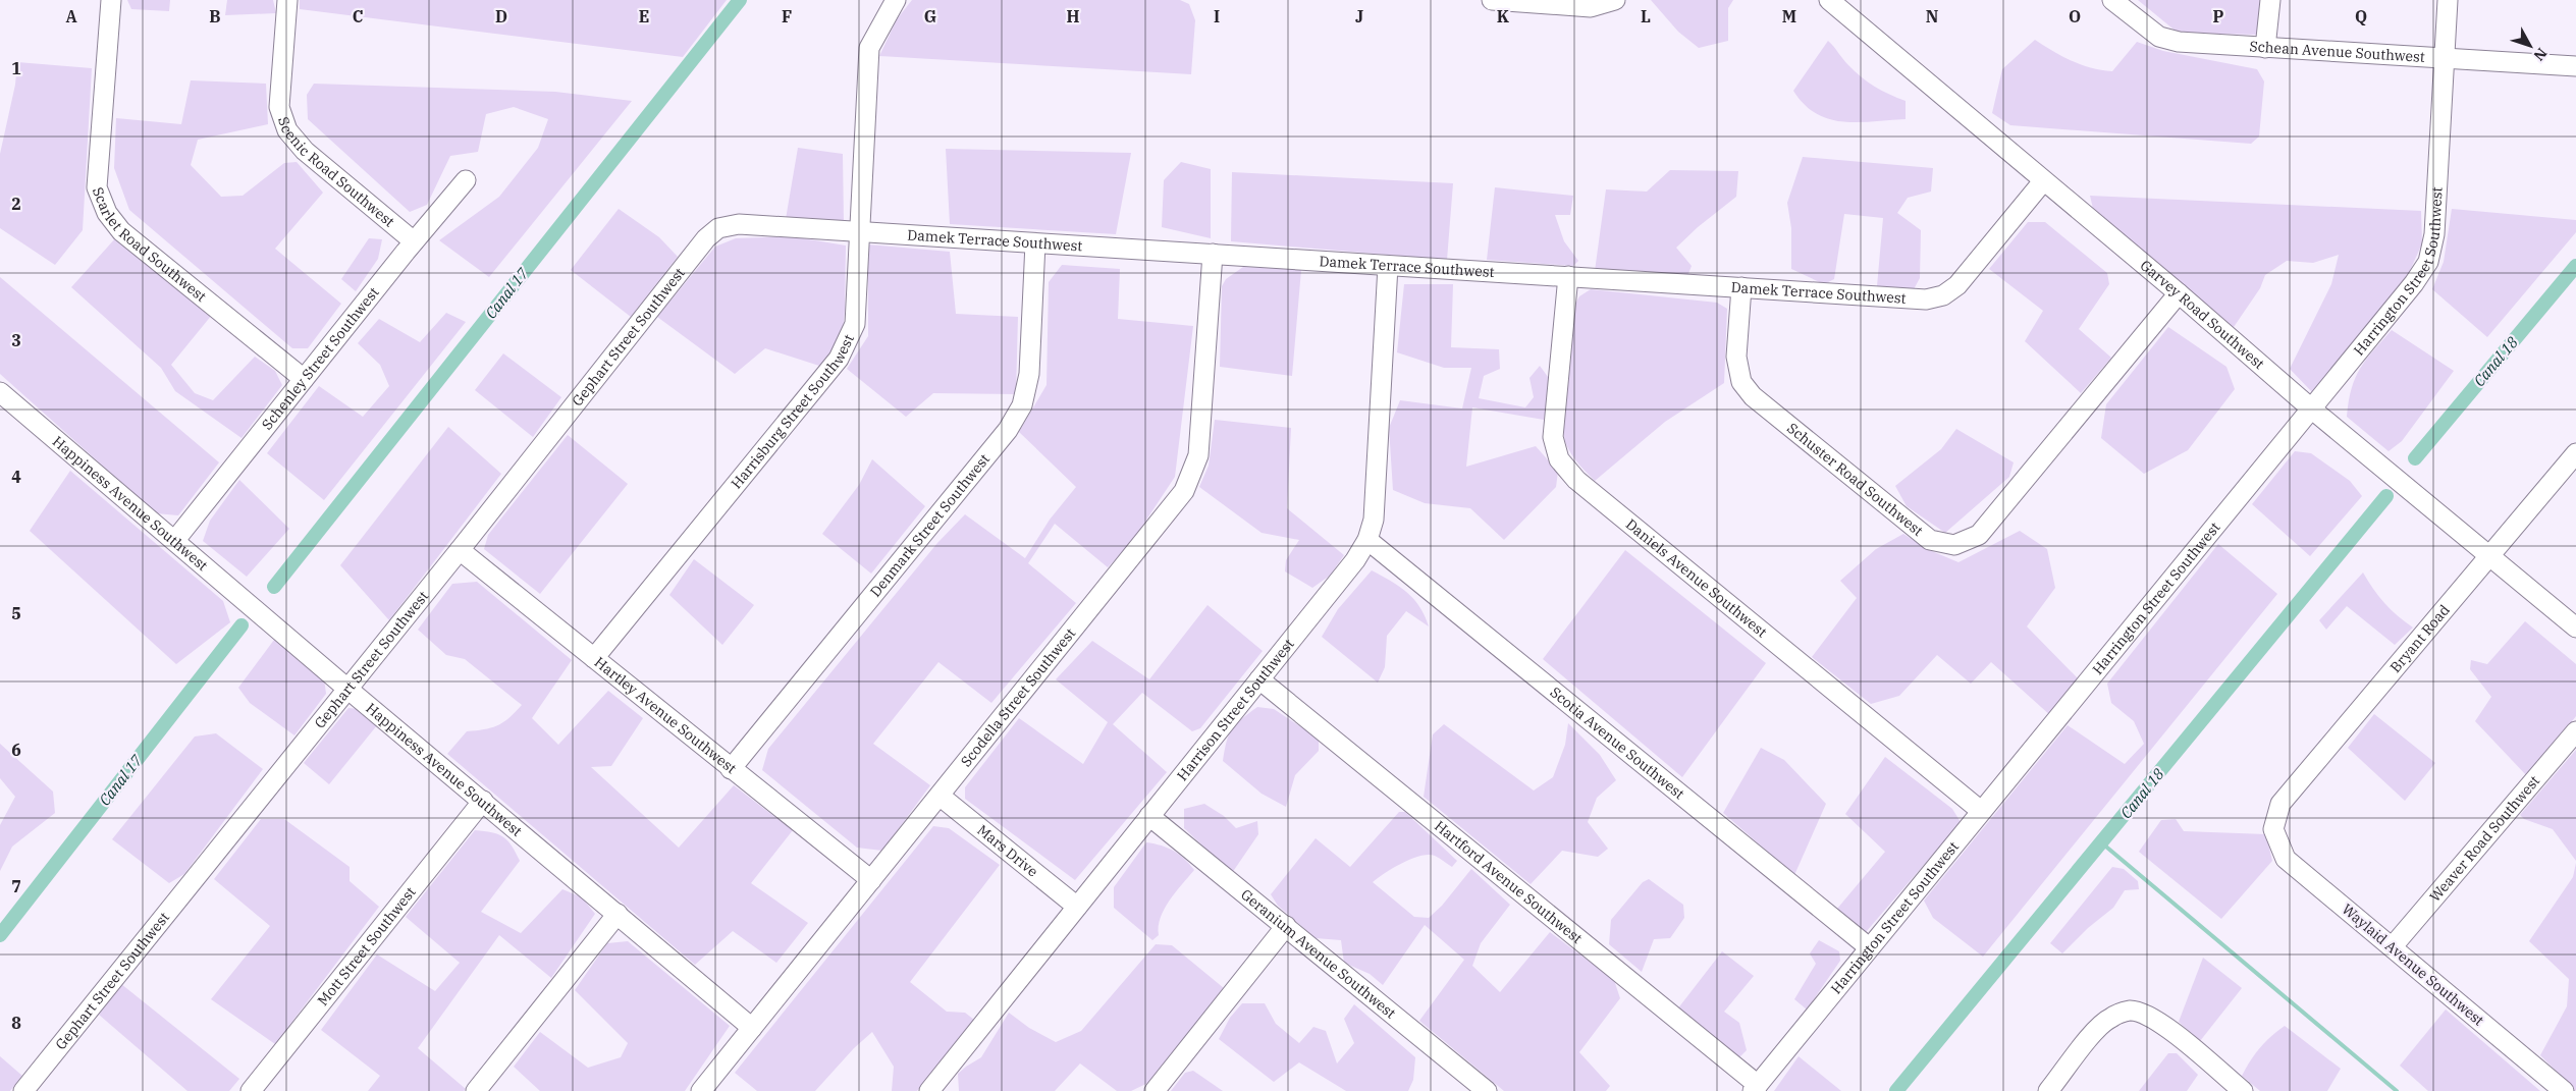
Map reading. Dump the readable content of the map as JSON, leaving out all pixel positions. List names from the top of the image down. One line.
{"streets":{"street":["Schean Avenue Southwest","Scenic Road Southwest","Damek Terrace Southwest","Scarlet Road Southwest","Harrington Street Southwest","Garvey Road Southwest","Gephart Street Southwest","Schenley Street Southwest","Harrisburg Street Southwest","Schuster Road Southwest","Happiness Avenue Southwest","Denmark Street Southwest","Daniels Avenue Southwest","Bryant Road","Scodella Street Southwest","Harrison Street Southwest","Hartley Avenue Southwest","Scotia Avenue Southwest","Weaver Road Southwest","Mars Drive","Hartford Avenue Southwest","Mott Street Southwest","Geranium Avenue Southwest","Waylaid Avenue Southwest"]},"crossings":[["Schean Avenue Southwest","Harrington Street Southwest"],["Scenic Road Southwest","Schenley Street Southwest"],["Damek Terrace Southwest","Garvey Road Southwest"],["Damek Terrace Southwest","Gephart Street Southwest"],["Damek Terrace Southwest","Harrisburg Street Southwest"],["Damek Terrace Southwest","Schuster Road Southwest"],["Damek Terrace Southwest","Denmark Street Southwest"],["Damek Terrace Southwest","Daniels Avenue Southwest"],["Damek Terrace Southwest","Scodella Street Southwest"],["Damek Terrace Southwest","Harrison Street Southwest"],["Scarlet Road Southwest","Schenley Street Southwest"],["Harrington Street Southwest","Garvey Road Southwest"],["Harrington Street Southwest","Daniels Avenue Southwest"],["Harrington Street Southwest","Scotia Avenue Southwest"],["Harrington Street Southwest","Hartford Avenue Southwest"],["Garvey Road Southwest","Schuster Road Southwest"],["Garvey Road Southwest","Bryant Road"],["Gephart Street Southwest","Happiness Avenue Southwest"],["Gephart Street Southwest","Hartley Avenue Southwest"],["Schenley Street Southwest","Happiness Avenue Southwest"],["Harrisburg Street Southwest","Hartley Avenue Southwest"],["Happiness Avenue Southwest","Scodella Street Southwest"],["Happiness Avenue Southwest","Mott Street Southwest"],["Denmark Street Southwest","Hartley Avenue Southwest"],["Bryant Road","Waylaid Avenue Southwest"],["Scodella Street Southwest","Hartley Avenue Southwest"],["Scodella Street Southwest","Mars Drive"],["Harrison Street Southwest","Scotia Avenue Southwest"],["Harrison Street Southwest","Mars Drive"],["Harrison Street Southwest","Hartford Avenue Southwest"],["Harrison Street Southwest","Geranium Avenue Southwest"],["Weaver Road Southwest","Waylaid Avenue Southwest"]],"water":["Canal 17","Canal 18"],"north":"bottom right","grid":{"columns":["A","B","C","D","E","F","G","H","I","J","K","L","M","N","O","P","Q"],"rows":["1","2","3","4","5","6","7","8"]}}
